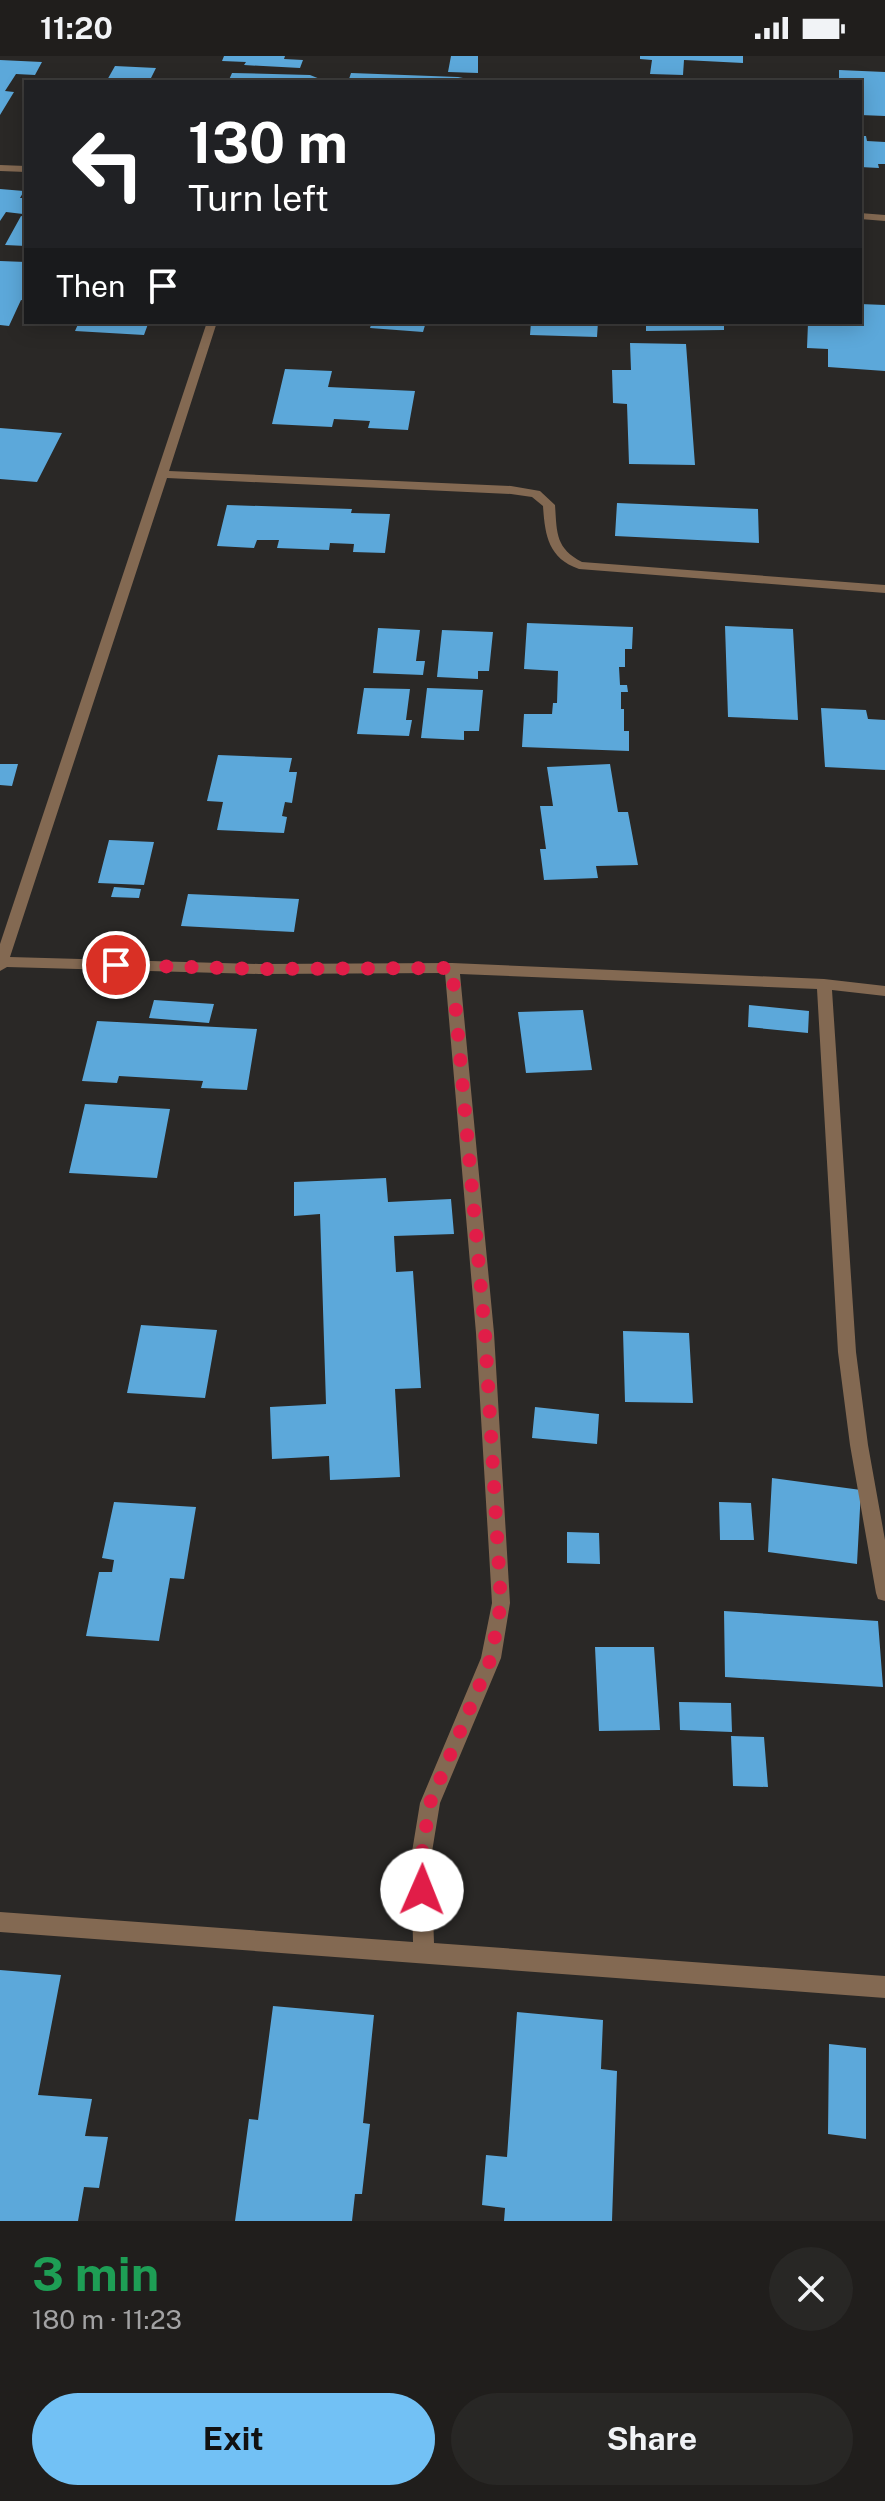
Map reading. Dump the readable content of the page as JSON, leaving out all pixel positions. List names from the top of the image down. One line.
{"page":{"status":"11:20","turn":["130 m","Turn left"],"then":"Then","heading":["3 min","180 m · 11:23"],"buttons":["Exit","Share"]}}
